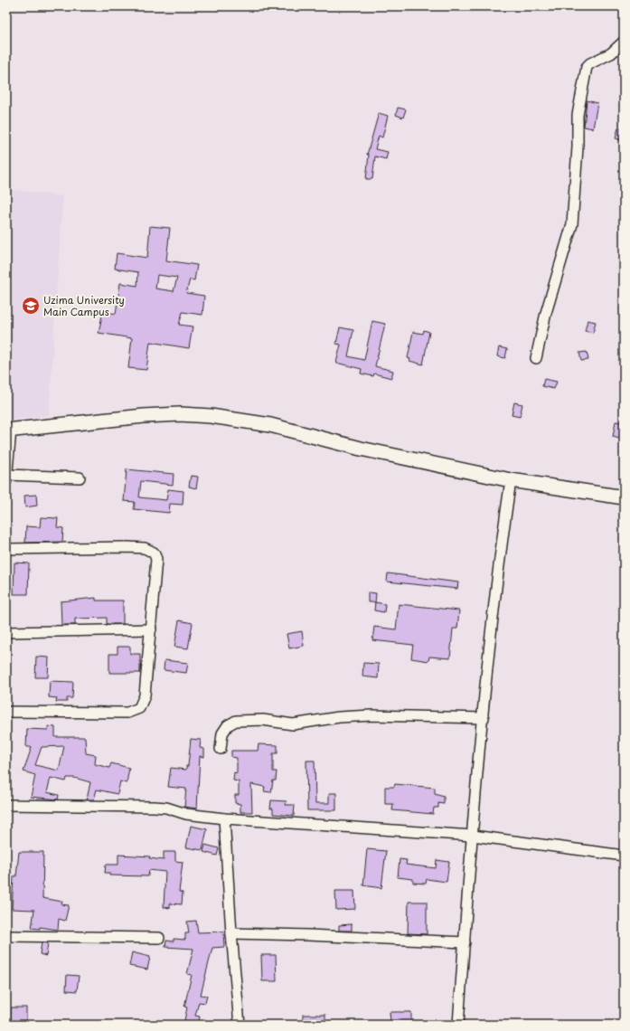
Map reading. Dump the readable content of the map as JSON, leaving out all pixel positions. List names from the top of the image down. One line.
{"places":{"school or university":["Uzima University Main Campus"]}}
